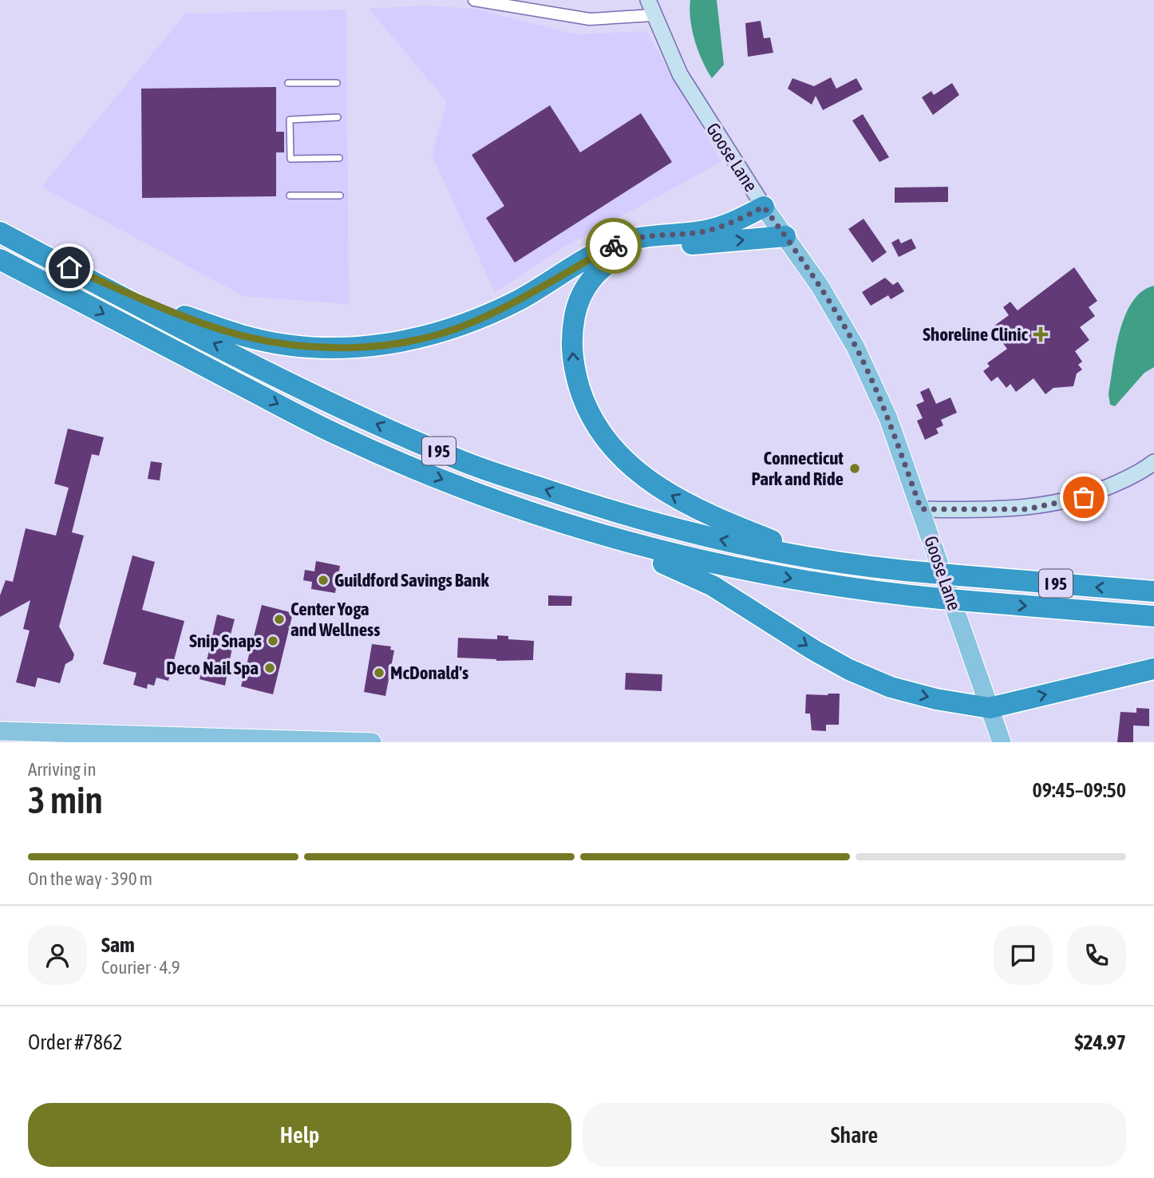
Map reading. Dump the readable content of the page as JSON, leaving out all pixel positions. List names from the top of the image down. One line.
{"streets":{"highway":["I 95"],"main road":["Goose Lane"]},"places":{"health":["Shoreline Clinic"],"other":["Connecticut Park and Ride","Guildford Savings Bank","Center Yoga and Wellness","Snip Snaps","Deco Nail Spa","McDonald's"]},"page":{"heading":["3 min","Arriving in","09:45–09:50"],"panel":["Sam","Courier · 4.9","Order #7862","$24.97"],"bar":"On the way · 390 m","buttons":["Help","Share"]}}
